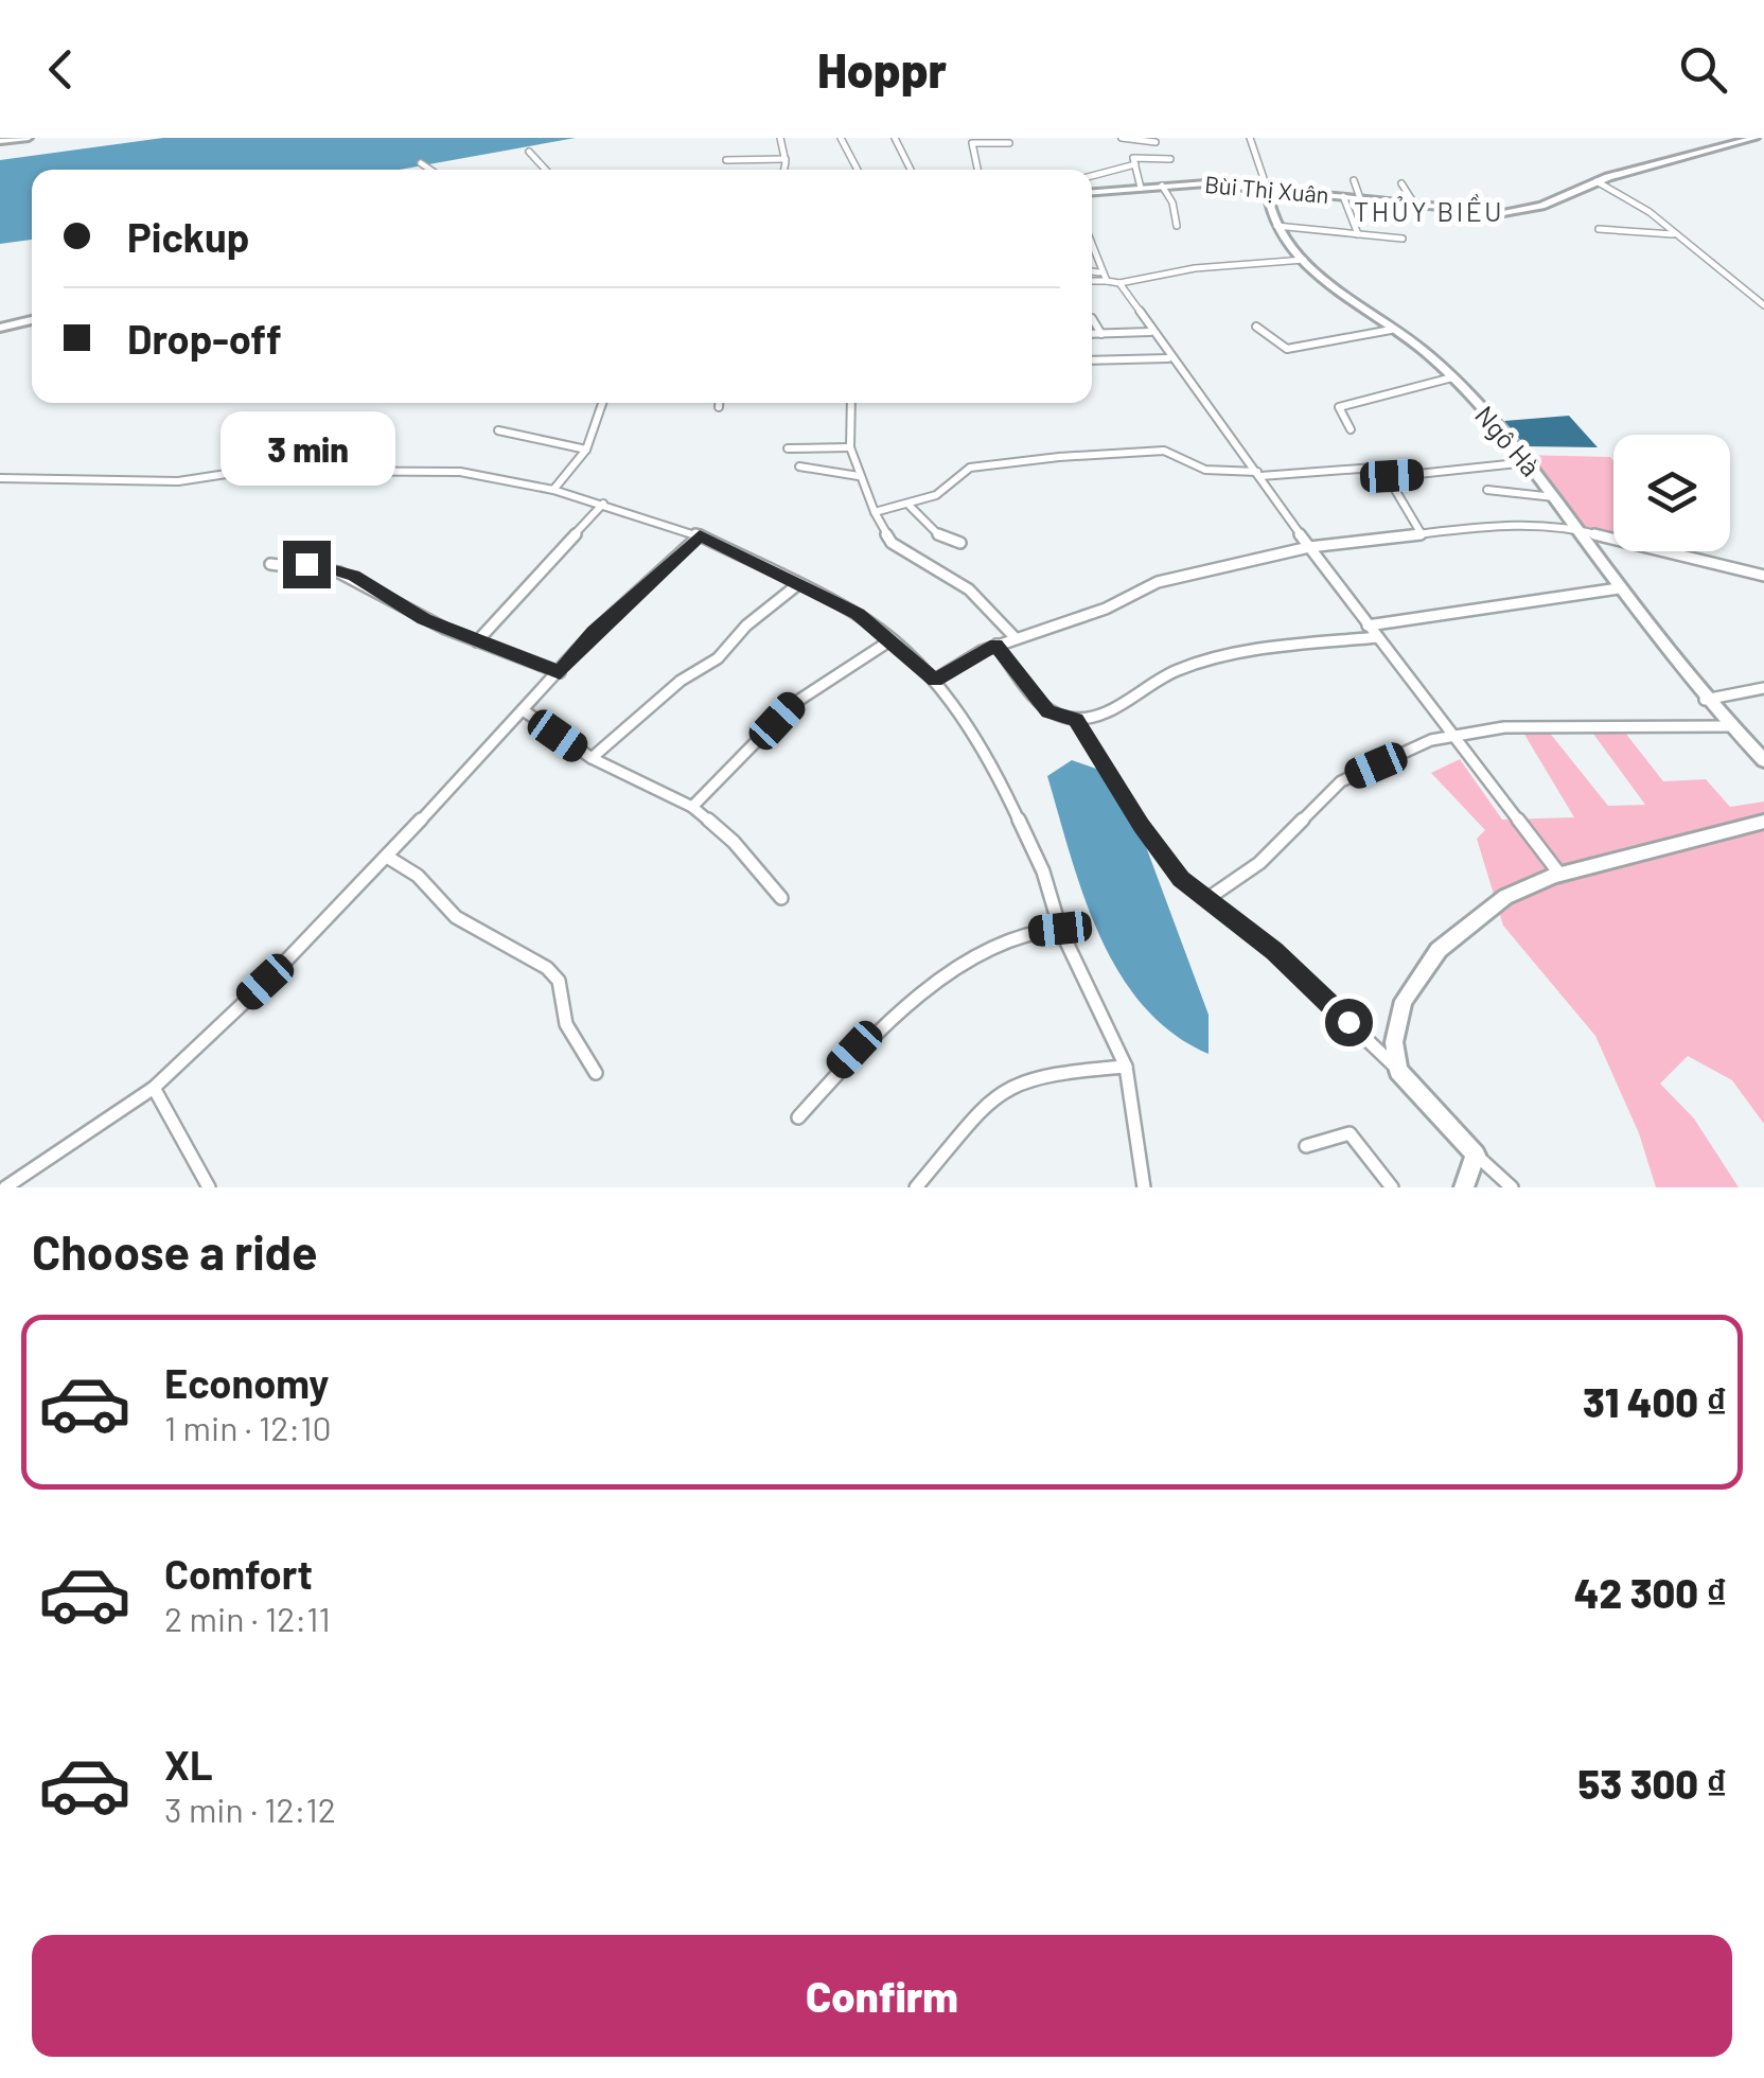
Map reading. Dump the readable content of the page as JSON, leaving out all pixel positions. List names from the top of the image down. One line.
{"streets":{"street":["Bùi Thị Xuân","Ngô Hà"]},"crossings":[["Bùi Thị Xuân","Ngô Hà"]],"districts":["THỦY BIỀU"],"page":{"header":"Hoppr","banner":["Pickup","Drop-off"],"bubble":"3 min","heading":"Choose a ride","list":[{"name":"Economy","note":"1 min · 12:10","value":"31 400 ₫"},{"name":"Comfort","note":"2 min · 12:11","value":"42 300 ₫"},{"name":"XL","note":"3 min · 12:12","value":"53 300 ₫"}],"buttons":"Confirm"}}
